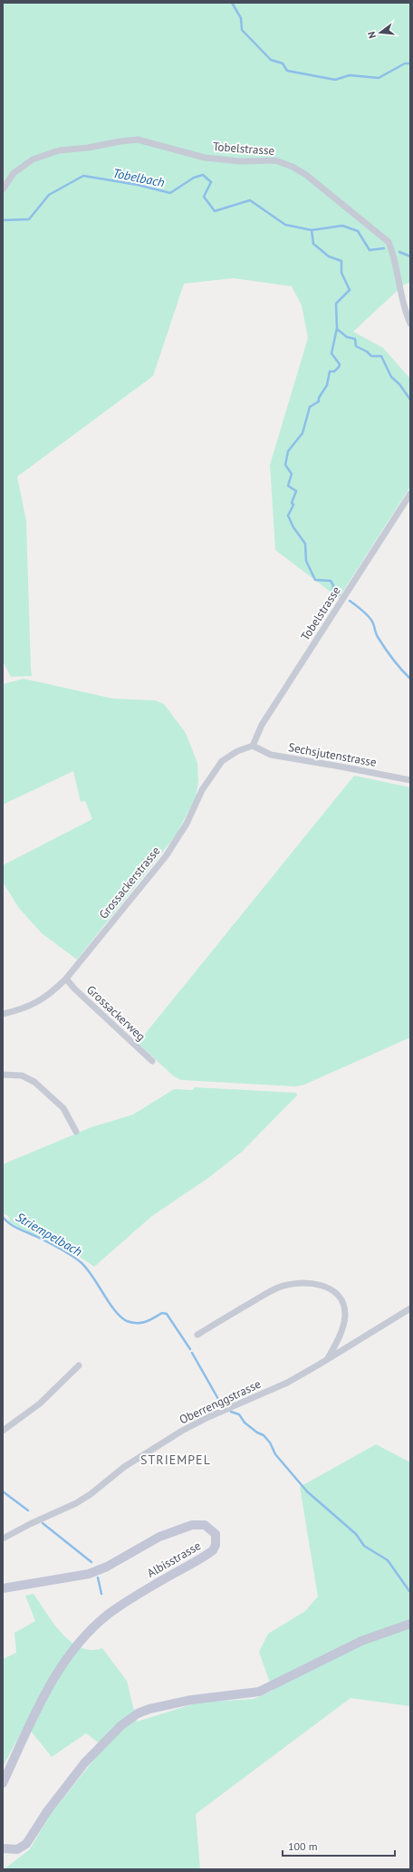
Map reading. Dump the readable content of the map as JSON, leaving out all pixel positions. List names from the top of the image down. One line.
{"streets":{"main road":["Albisstrasse"],"street":["Tobelstrasse","Sechsjutenstrasse","Grossackerstrasse","Grossackerweg","Oberrenggstrasse"]},"crossings":[["Tobelstrasse","Sechsjutenstrasse"],["Tobelstrasse","Grossackerstrasse"],["Sechsjutenstrasse","Grossackerstrasse"],["Grossackerstrasse","Grossackerweg"]],"districts":["STRIEMPEL"],"water":["Tobelbach","Striempelbach"],"scale_bar":"100 m","north":"left"}
